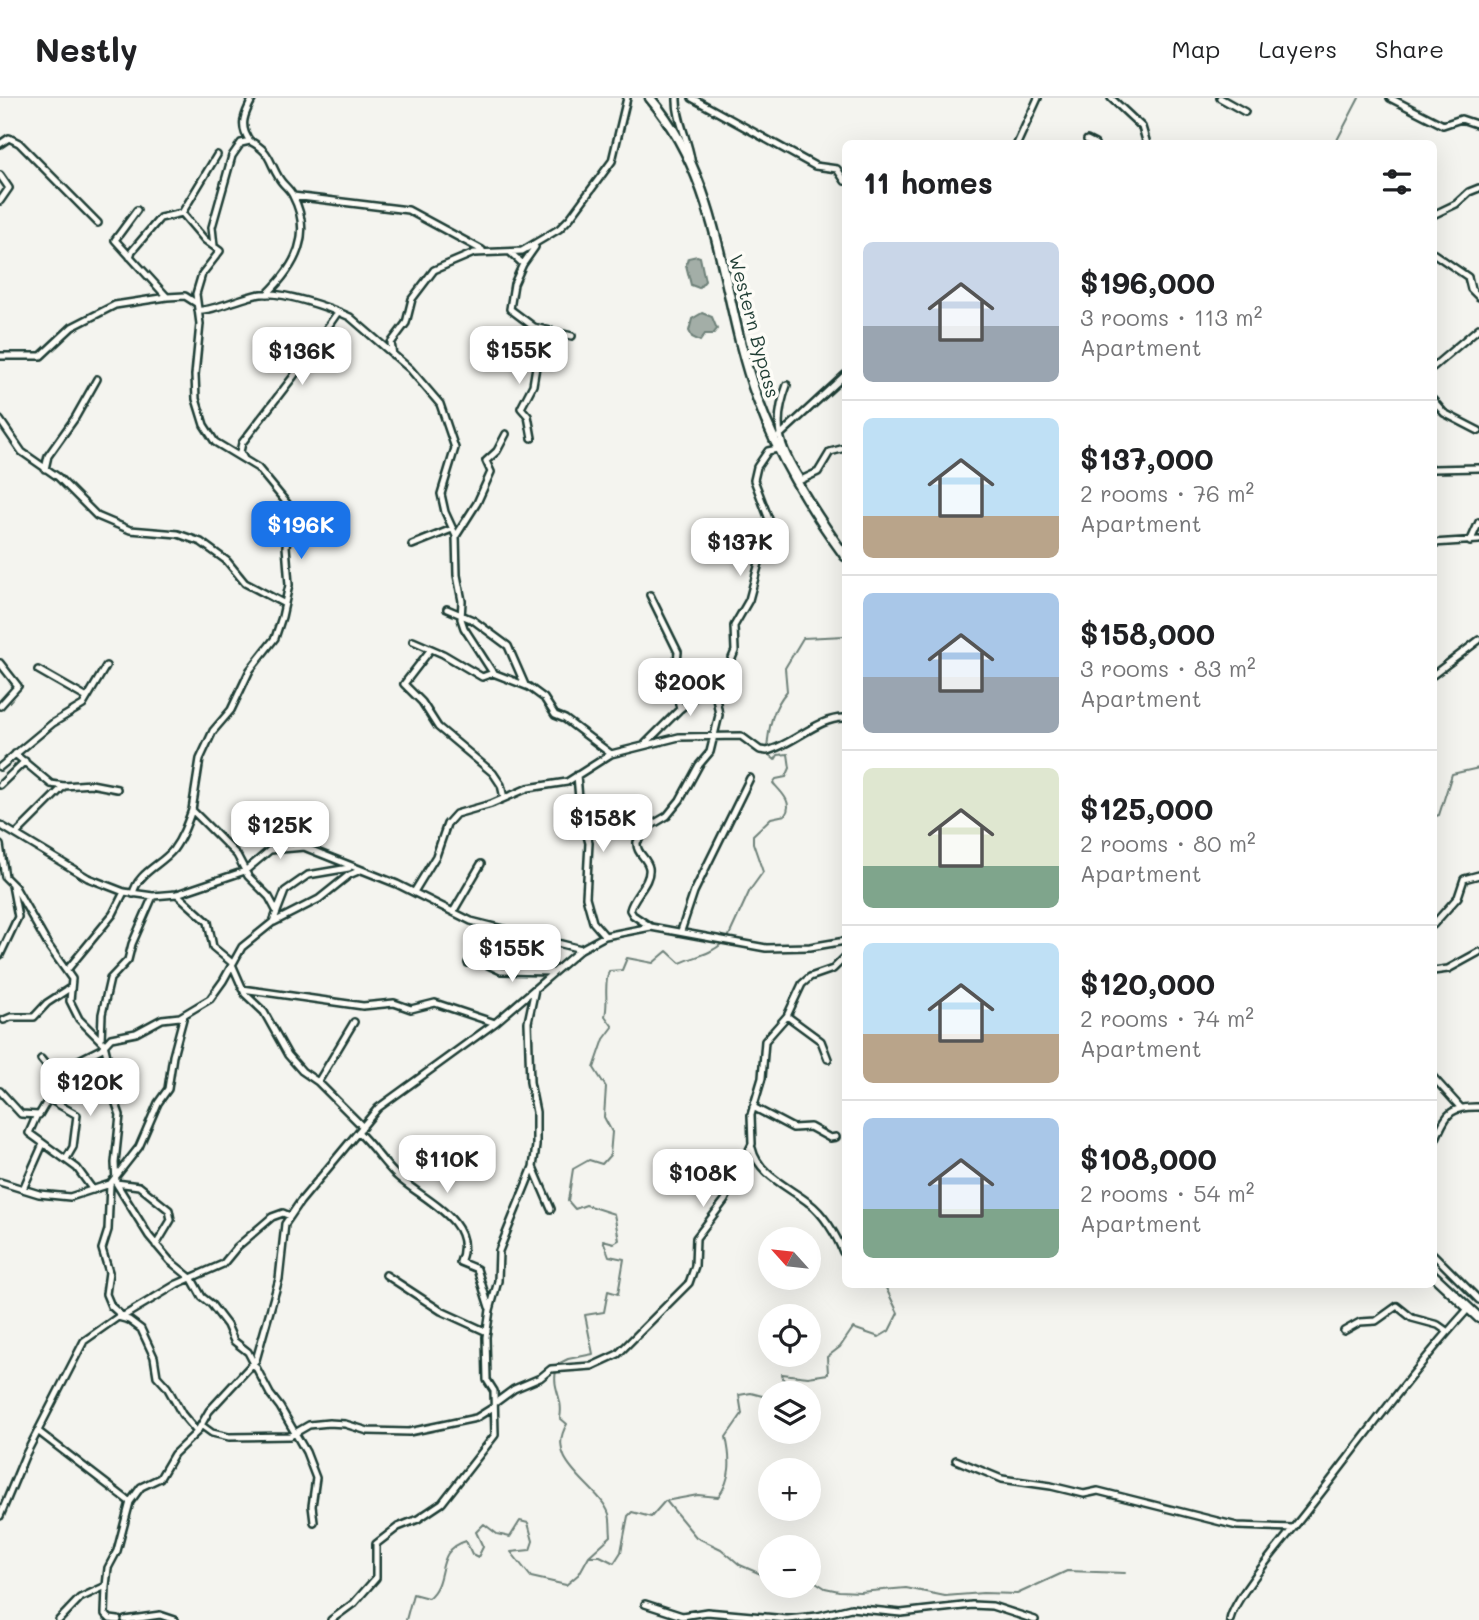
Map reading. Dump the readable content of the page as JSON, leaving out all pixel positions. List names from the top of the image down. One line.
{"streets":{"main road":["Western Bypass"]},"north":"top left","page":{"header":"Nestly","nav":["Map","Layers","Share"],"heading":"11 homes","list":[{"name":"$196,000","note":"3 rooms · 113 m² · Apartment"},{"name":"$137,000","note":"2 rooms · 76 m² · Apartment"},{"name":"$158,000","note":"3 rooms · 83 m² · Apartment"},{"name":"$125,000","note":"2 rooms · 80 m² · Apartment"},{"name":"$120,000","note":"2 rooms · 74 m² · Apartment"},{"name":"$108,000","note":"2 rooms · 54 m² · Apartment"}],"price":["$155K","$136K","$196K","$137K","$200K","$158K","$125K","$155K","$120K","$110K","$108K"],"map_buttons":["+","−"]}}
